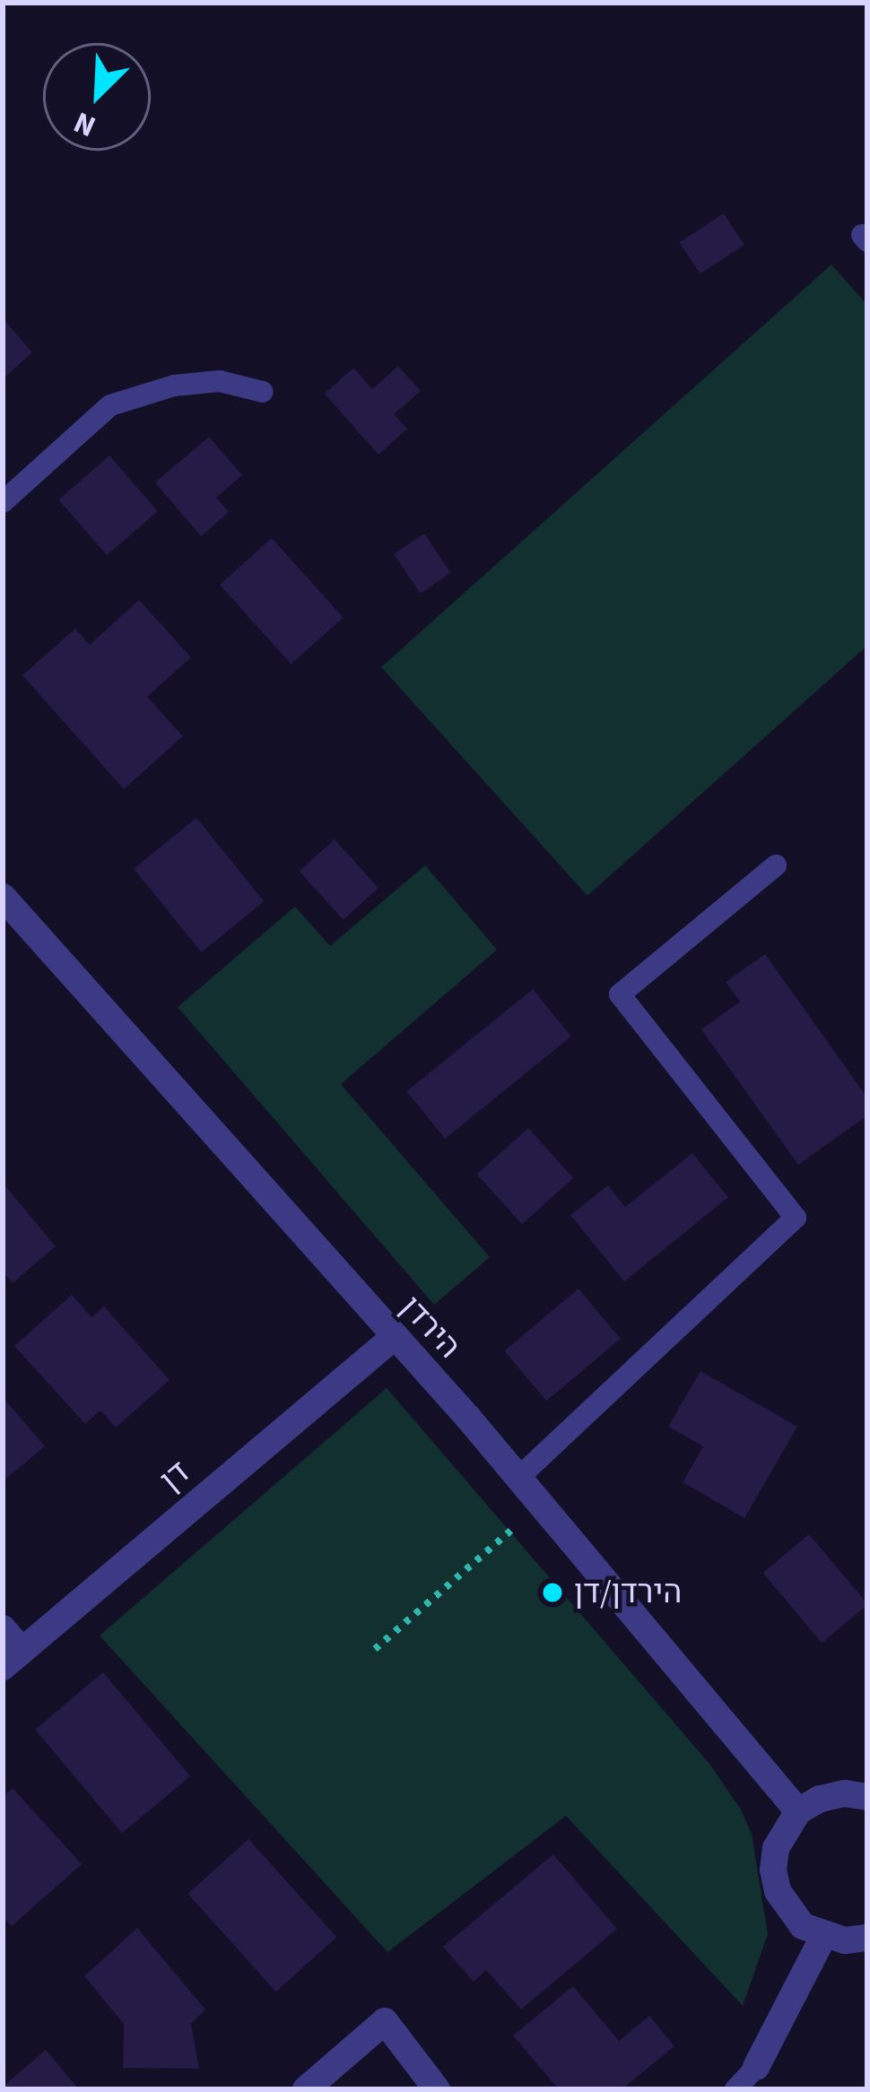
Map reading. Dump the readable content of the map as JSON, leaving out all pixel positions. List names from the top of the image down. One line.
{"streets":{"street":["הירדן","דן"]},"crossings":[["הירדן","דן"]],"places":["הירדן/דן"],"north":"bottom left"}
